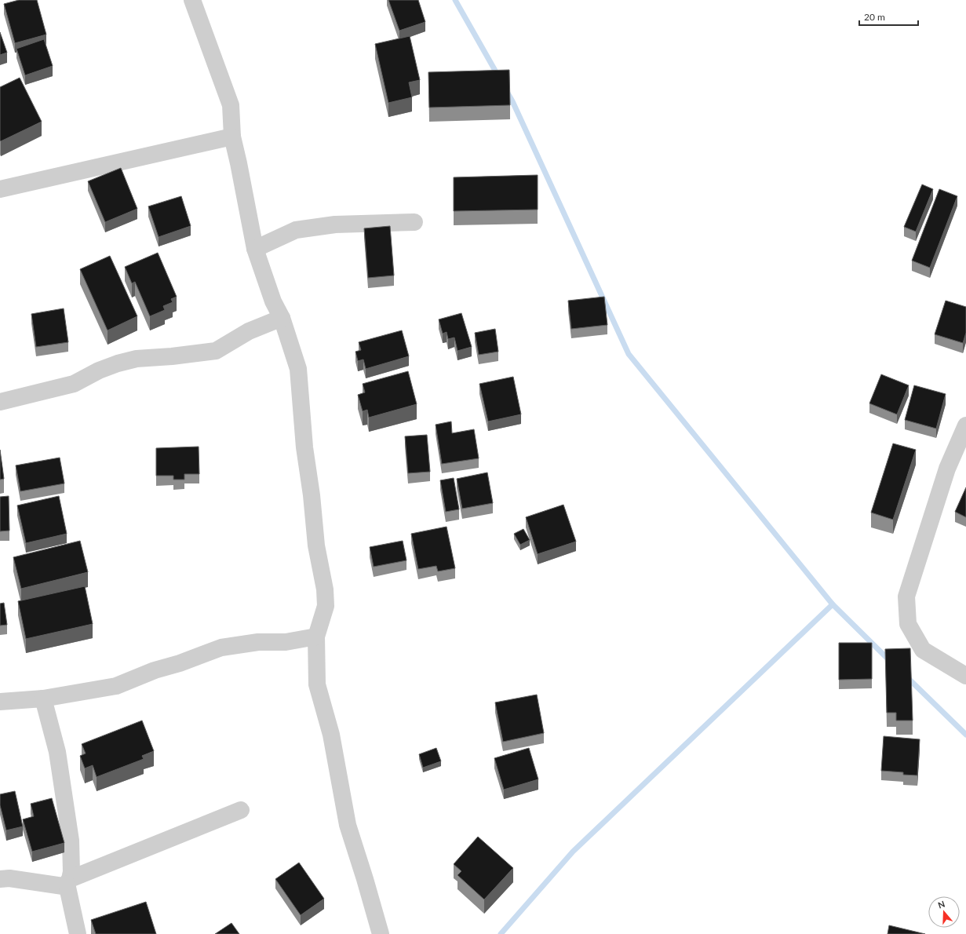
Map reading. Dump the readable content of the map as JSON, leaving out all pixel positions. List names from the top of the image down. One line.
{"scale_bar":"20 m","north":"top"}
